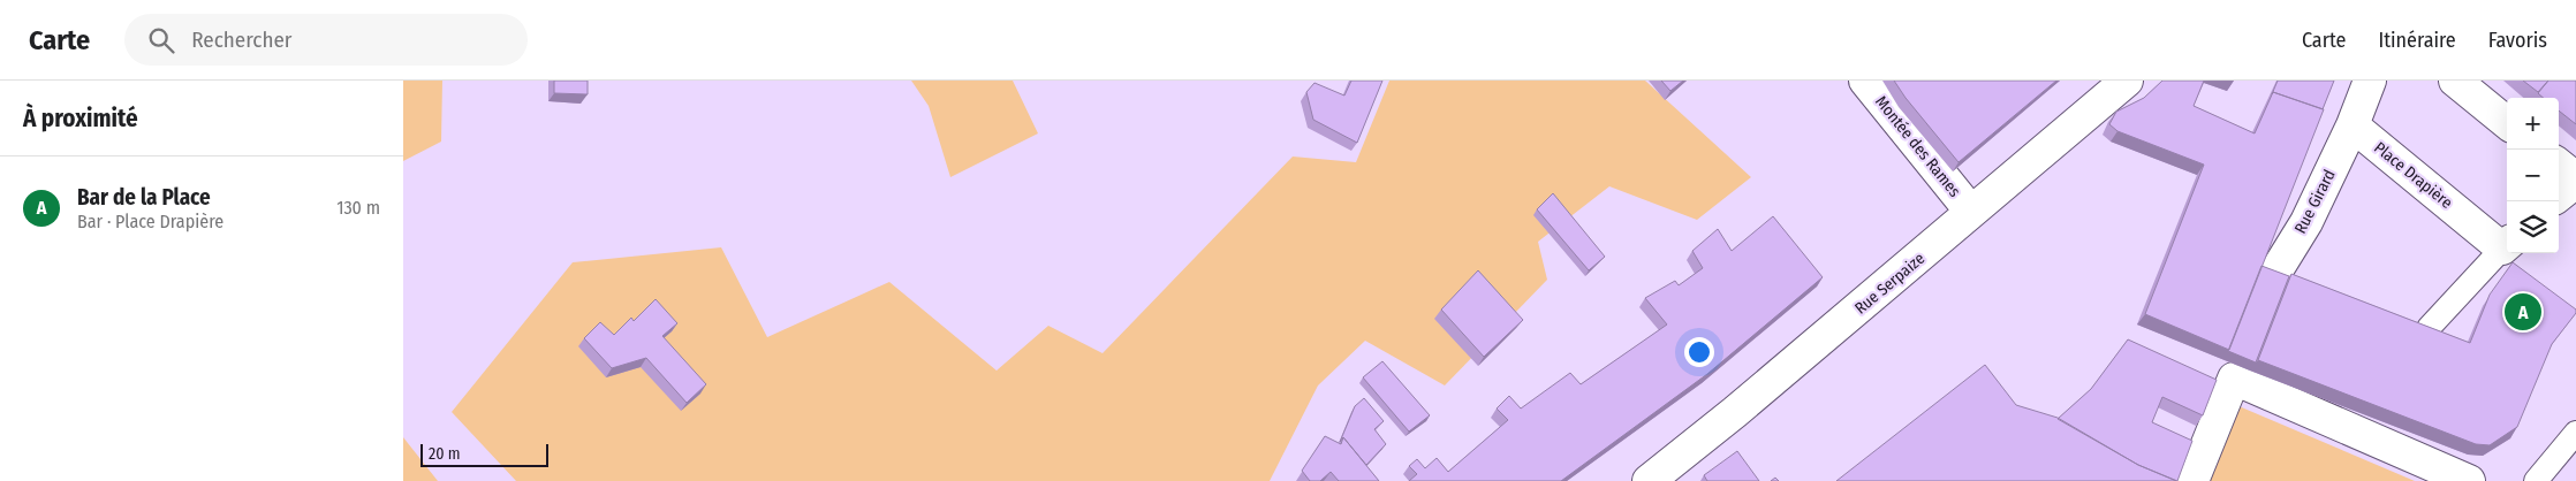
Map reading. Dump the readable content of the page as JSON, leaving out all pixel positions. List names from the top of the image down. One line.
{"streets":{"street":["Montée des Rames","Place Drapière","Rue Girard","Rue Serpaize"]},"crossings":[["Montée des Rames","Rue Serpaize"],["Place Drapière","Rue Girard"]],"scale_bar":"20 m","page":{"header":"Carte","search":"Rechercher","nav":["Carte","Itinéraire","Favoris"],"heading":"À proximité","map_buttons":["+","−"],"list":[{"mark":"A","name":"Bar de la Place","note":"Bar · Place Drapière","value":"130 m"}],"pins":"A","scale":"20 m"}}
